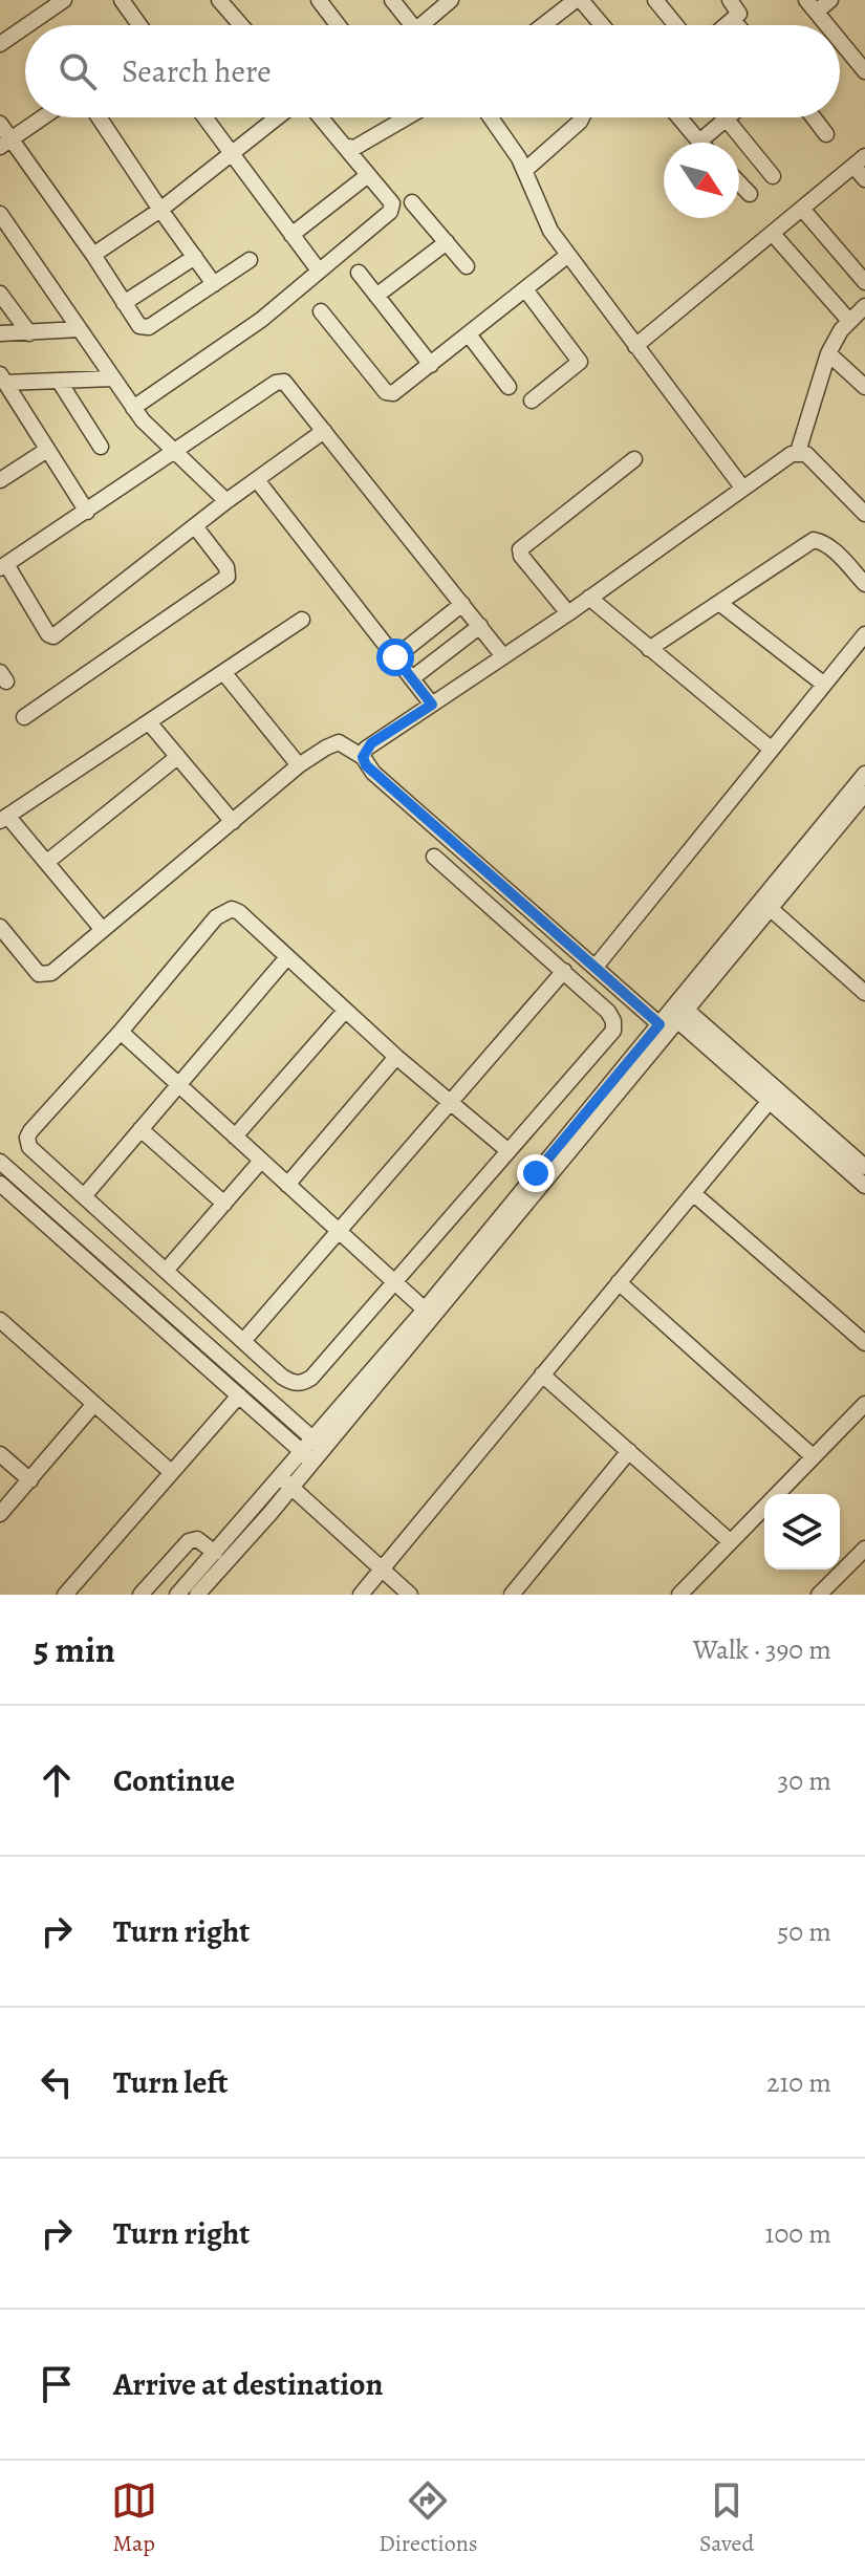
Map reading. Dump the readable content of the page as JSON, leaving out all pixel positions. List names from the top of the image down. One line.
{"north":"bottom right","page":{"search":"Search here","heading":["5 min","Walk · 390 m"],"list":[["Continue","30 m"],["Turn right","50 m"],["Turn left","210 m"],["Turn right","100 m"],"Arrive at destination"],"nav":["Map","Directions","Saved"]}}
